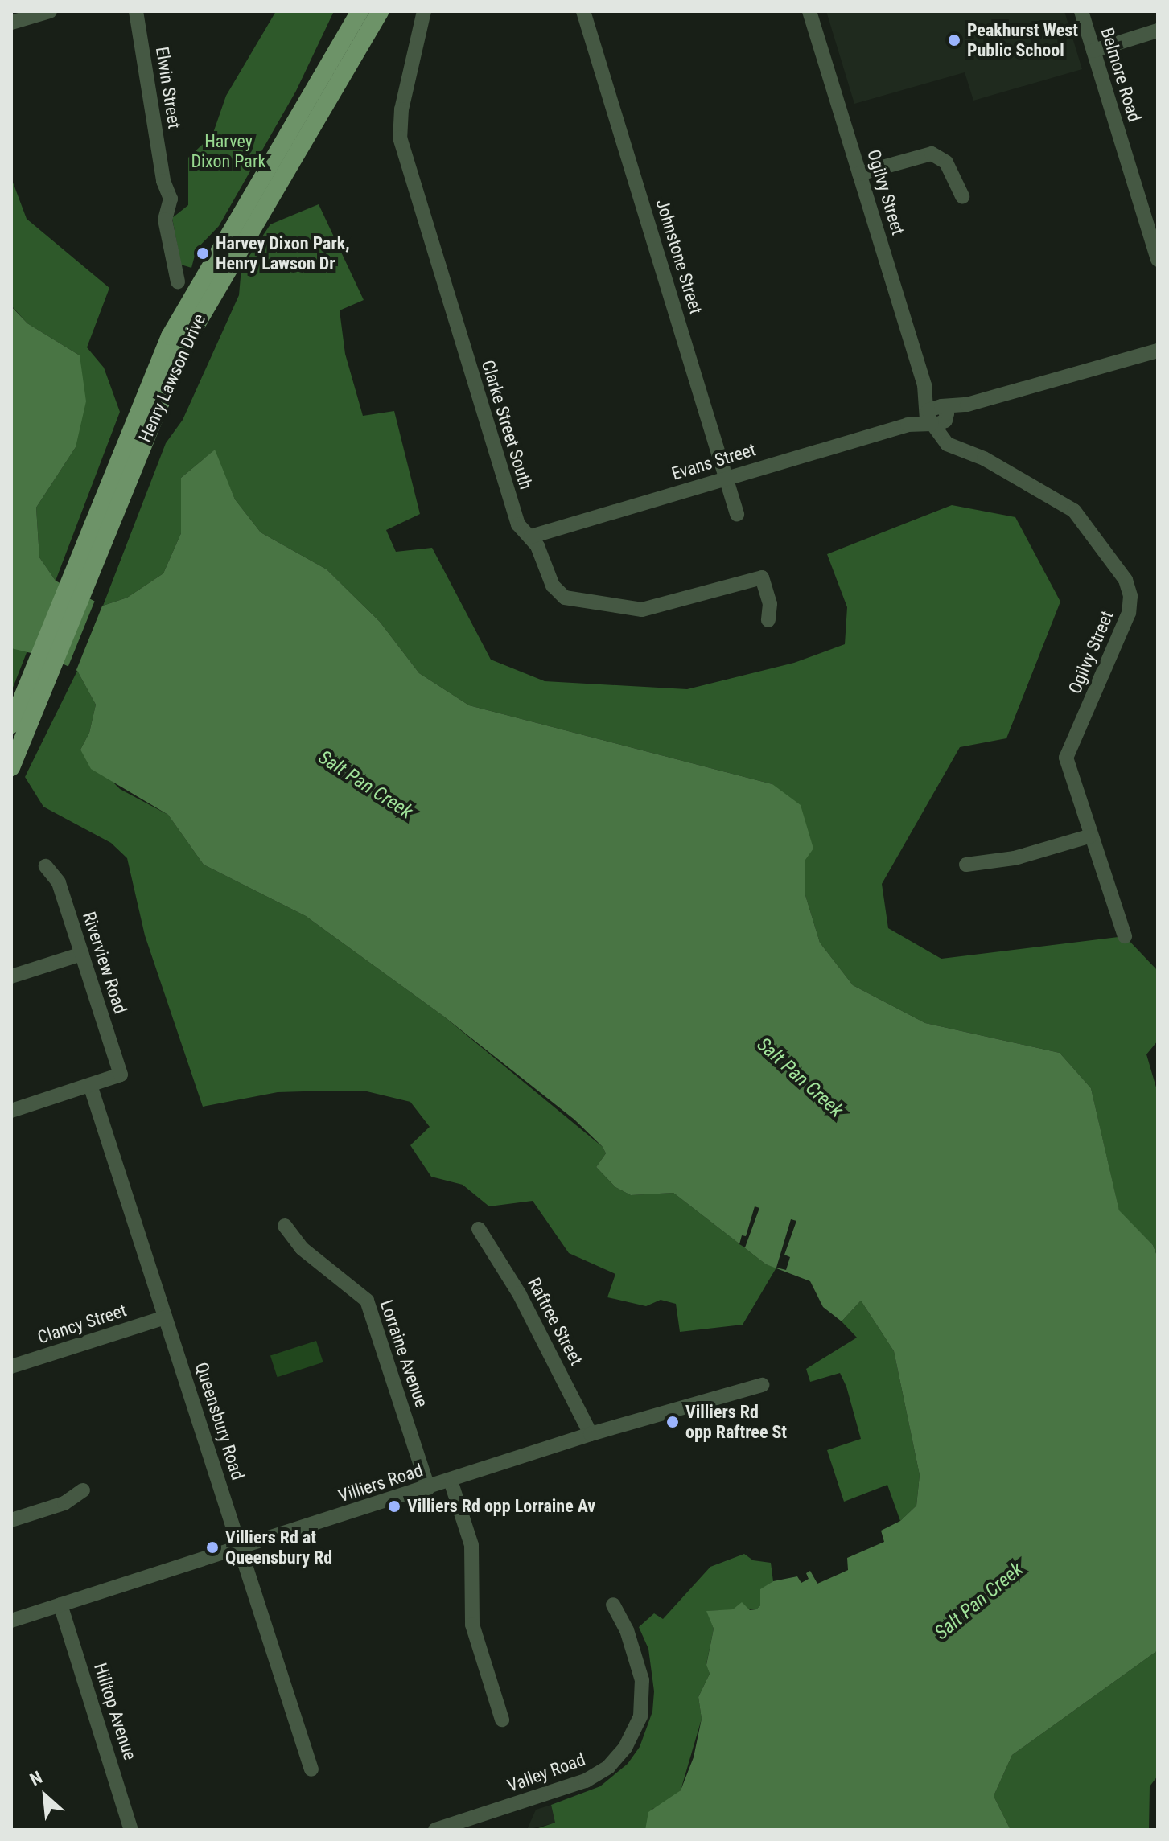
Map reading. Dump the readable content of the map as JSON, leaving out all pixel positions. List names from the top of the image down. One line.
{"streets":{"main road":["Henry Lawson Drive"],"street":["Belmore Road","Elwin Street","Ogilvy Street","Johnstone Street","Clarke Street South","Evans Street","Riverview Road","Raftree Street","Clancy Street","Lorraine Avenue","Queensbury Road","Villiers Road","Hilltop Avenue","Valley Road"]},"crossings":[["Ogilvy Street","Evans Street"],["Johnstone Street","Evans Street"],["Clarke Street South","Evans Street"],["Riverview Road","Queensbury Road"],["Raftree Street","Villiers Road"],["Clancy Street","Queensbury Road"],["Lorraine Avenue","Villiers Road"],["Queensbury Road","Villiers Road"],["Villiers Road","Hilltop Avenue"]],"water":["Salt Pan Creek"],"parks":["Harvey Dixon Park"],"places":["Peakhurst West Public School","Harvey Dixon Park, Henry Lawson Dr","Villiers Rd opp Raftree St","Villiers Rd opp Lorraine Av","Villiers Rd at Queensbury Rd"],"north":"top left"}
